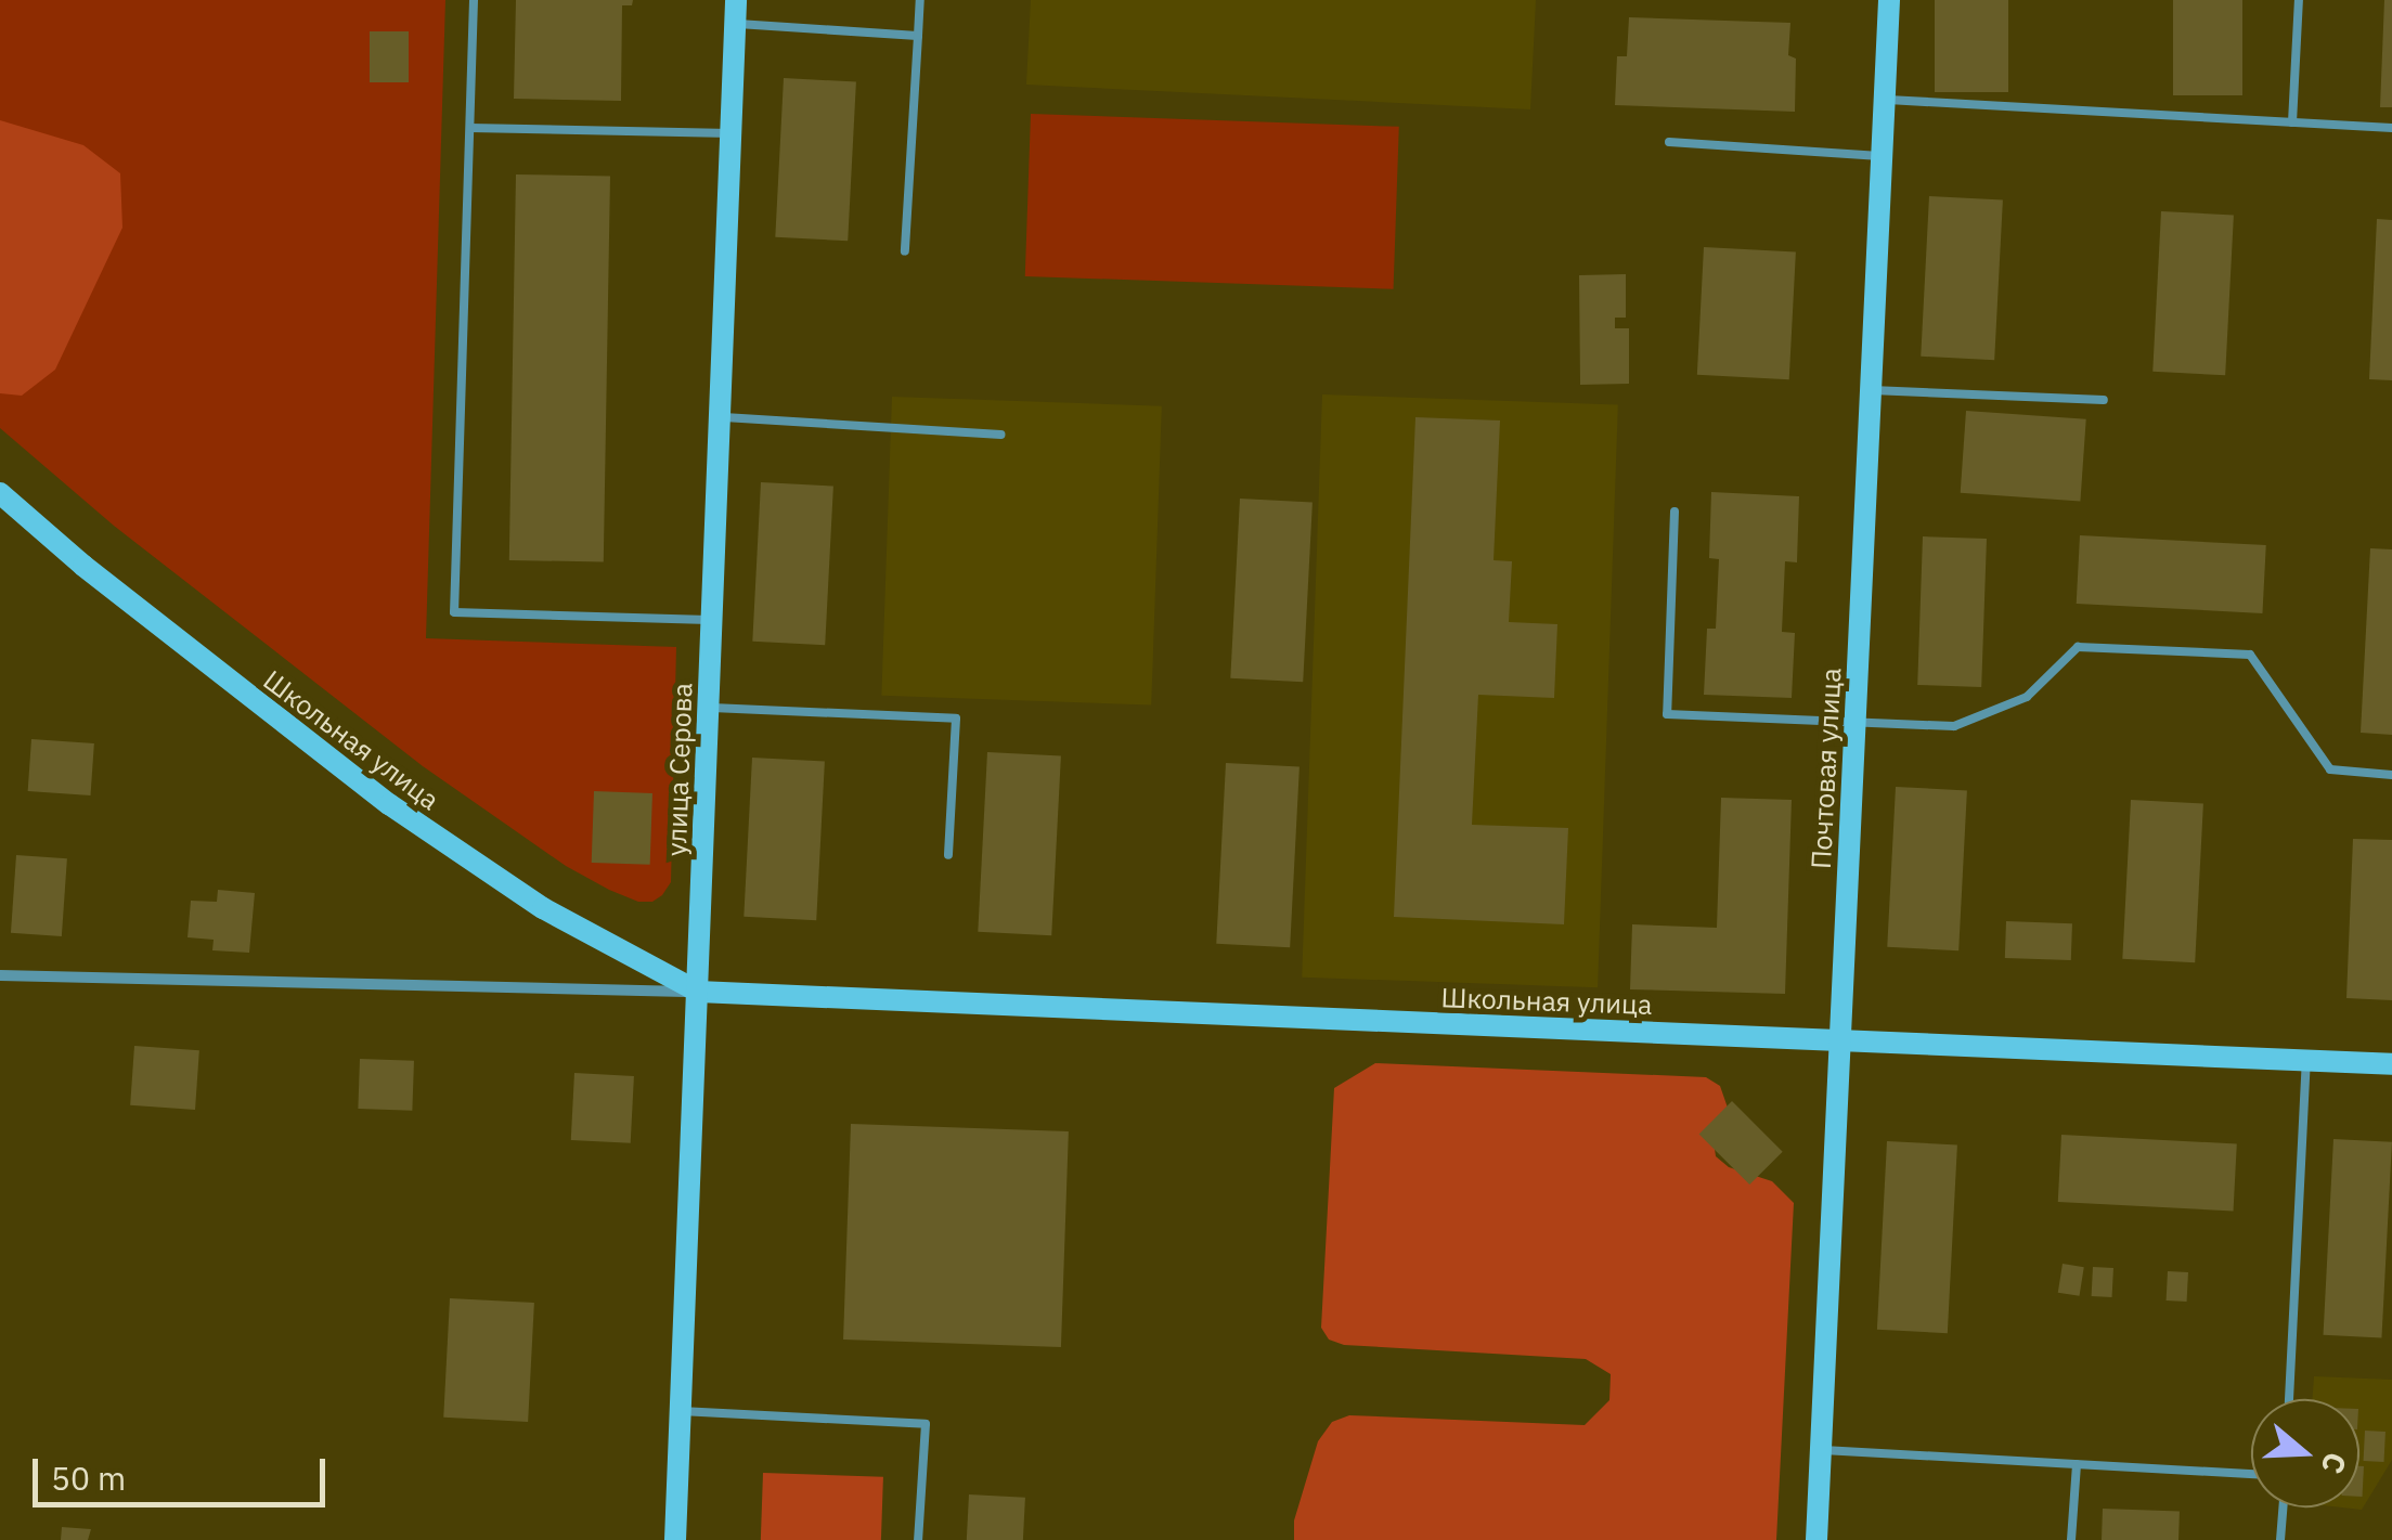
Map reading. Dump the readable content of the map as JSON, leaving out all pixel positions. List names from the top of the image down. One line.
{"streets":{"main road":["Школьная улица","Почтовая улица","улица Серова"]},"crossings":[["Школьная улица","Почтовая улица"],["Школьная улица","улица Серова"]],"scale_bar":"50 m","north":"right"}
